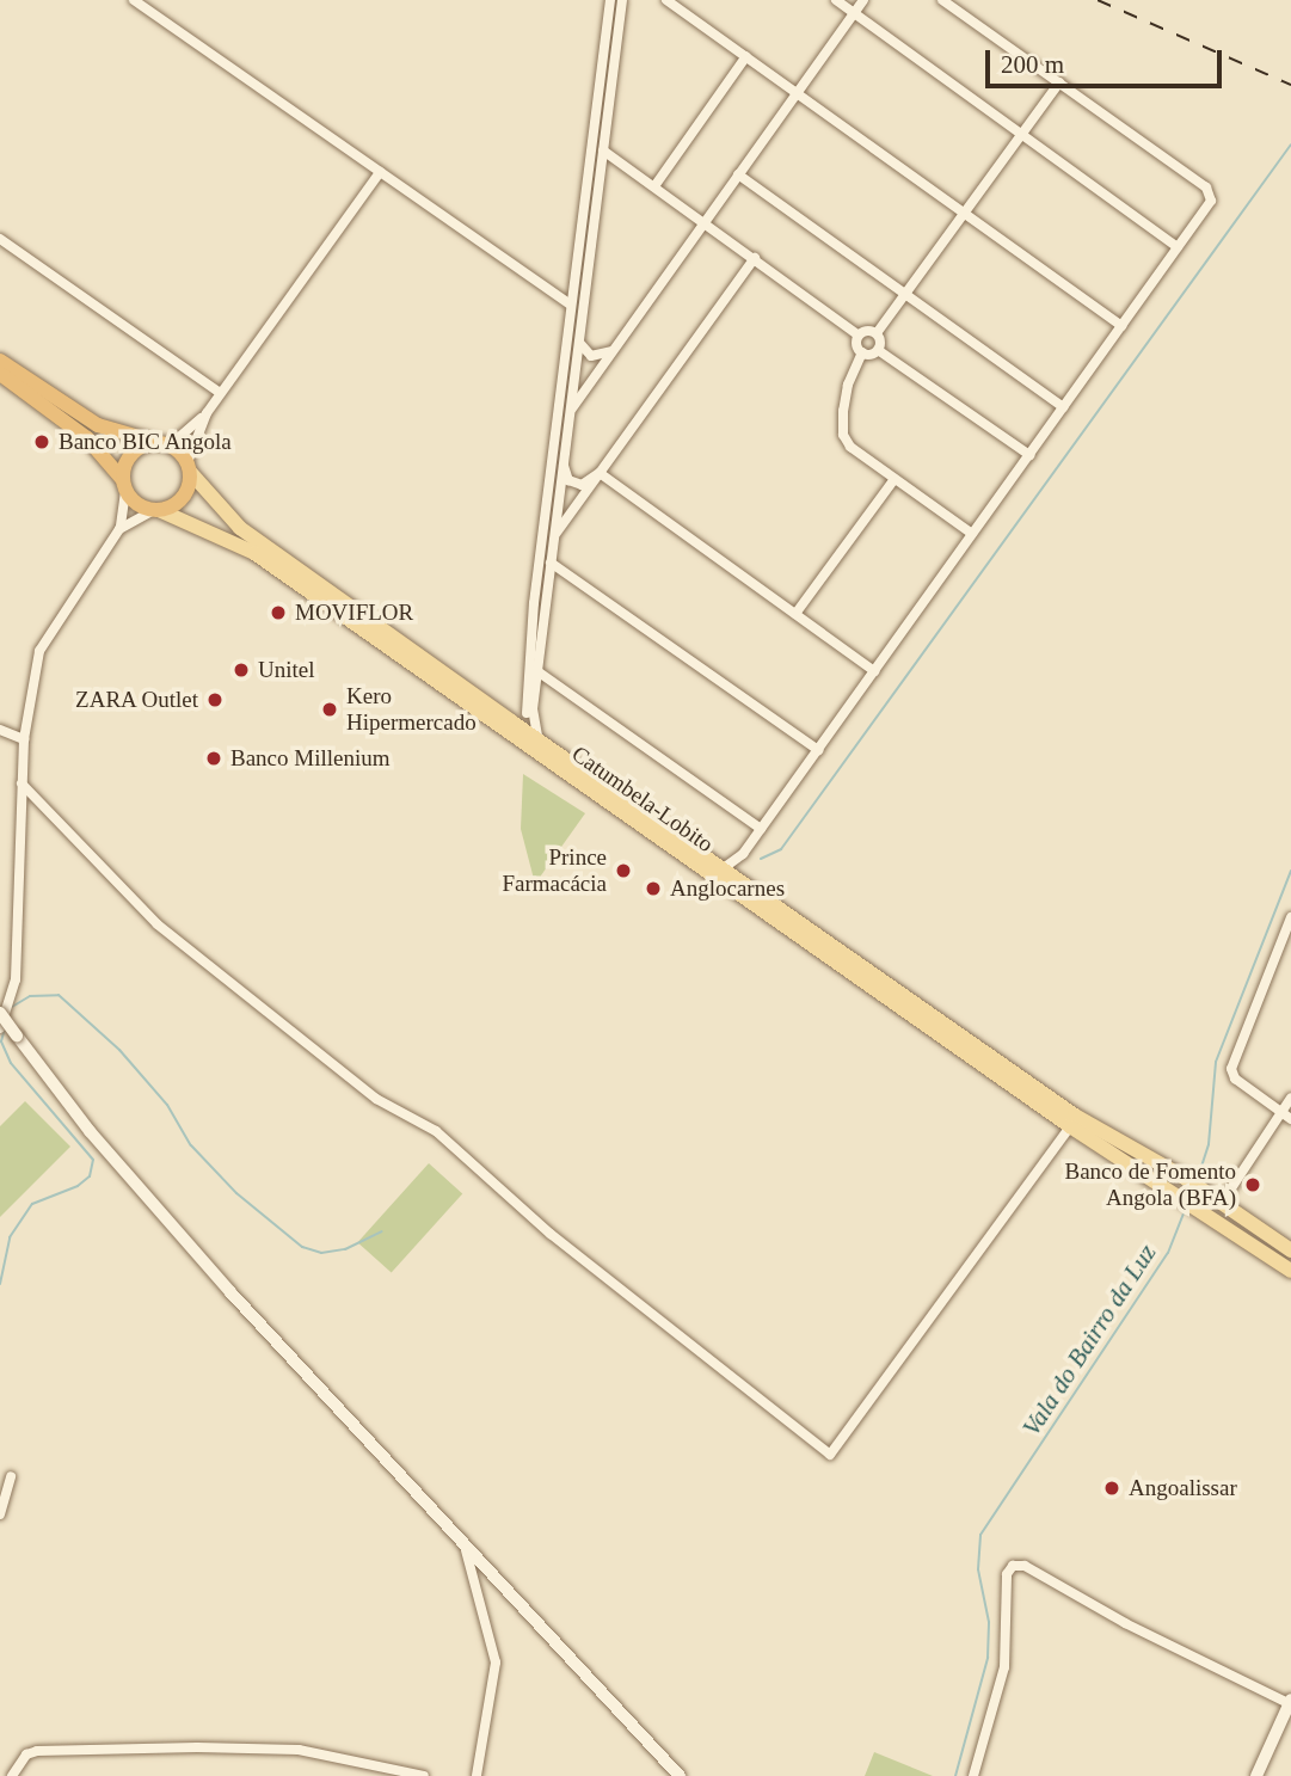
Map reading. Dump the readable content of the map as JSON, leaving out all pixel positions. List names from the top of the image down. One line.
{"streets":{"main road":["Catumbela-Lobito"]},"water":["Vala do Bairro da Luz"],"places":["Banco BIC Angola","MOVIFLOR","Unitel","ZARA Outlet","Kero Hipermercado","Banco Millenium","Prince Farmacácia","Anglocarnes","Banco de Fomento Angola (BFA)","Angoalissar"],"scale_bar":"200 m"}
